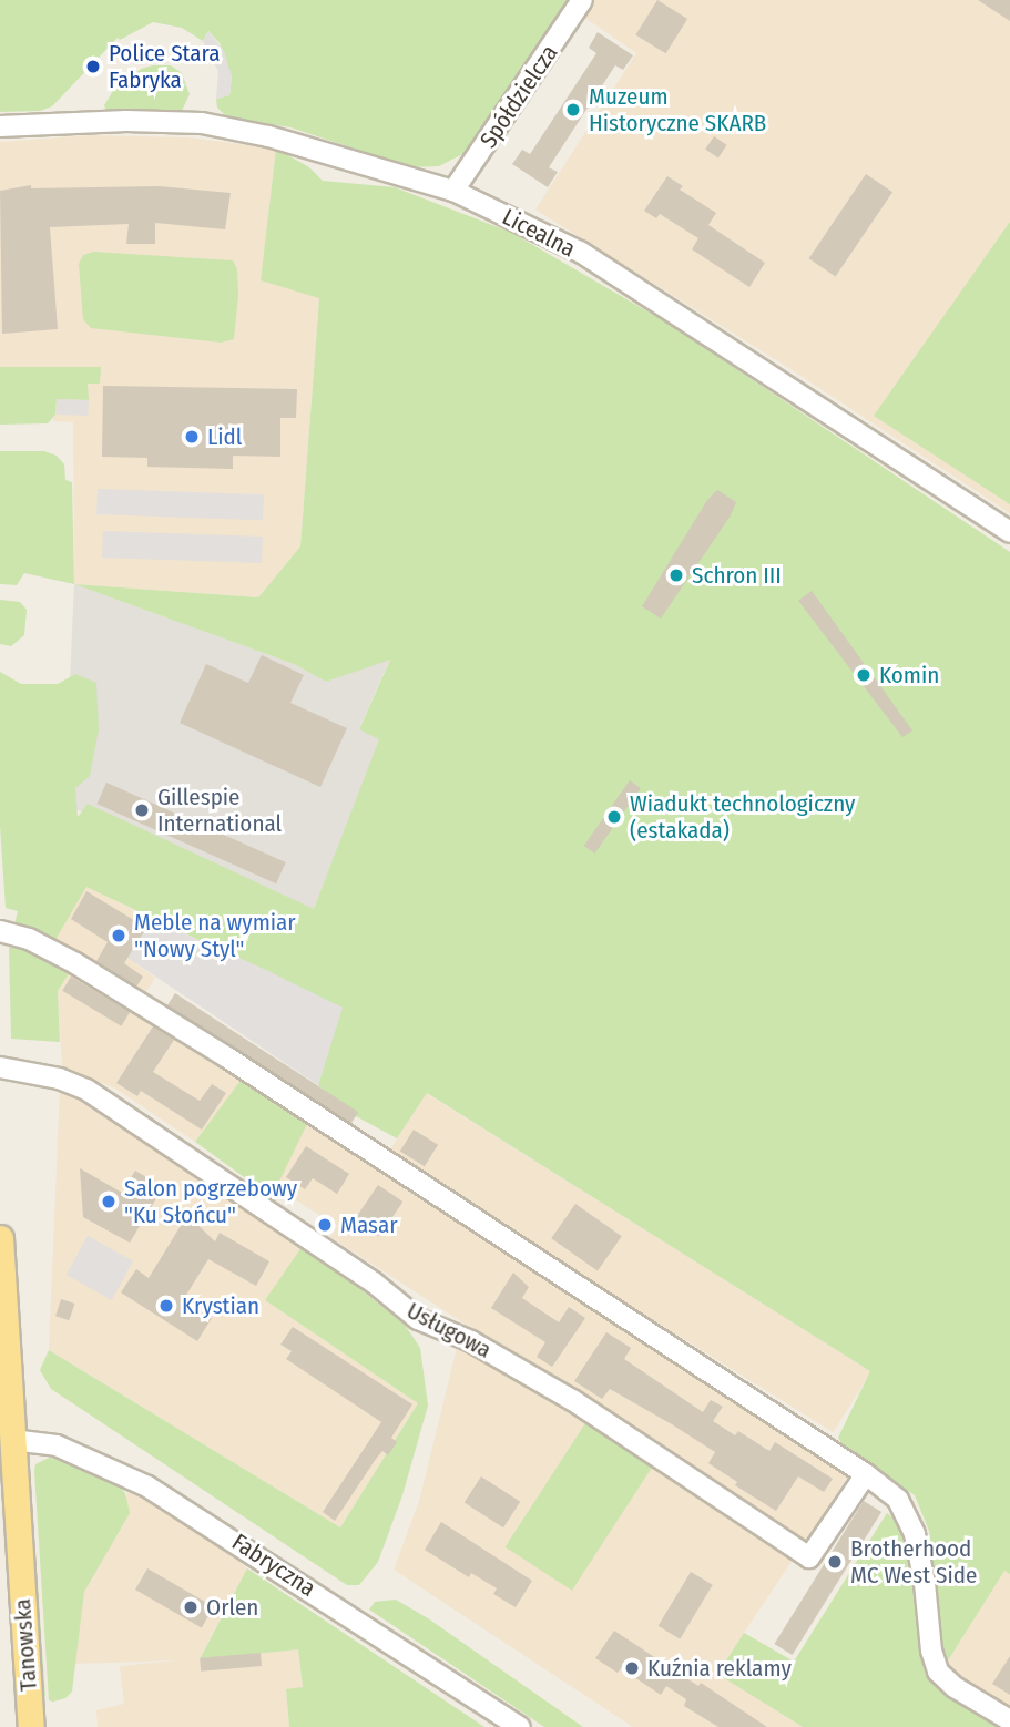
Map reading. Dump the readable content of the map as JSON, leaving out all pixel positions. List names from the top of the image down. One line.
{"streets":{"main road":["Tanowska"],"street":["Spółdzielcza","Licealna","Usługowa","Fabryczna"]},"crossings":[["Spółdzielcza","Licealna"],["Fabryczna","Tanowska"]],"places":["Police Stara Fabryka","Muzeum Historyczne SKARB","Lidl","Schron III","Komin","Gillespie International","Wiadukt technologiczny (estakada)","Meble na wymiar \"Nowy Styl\"","Salon pogrzebowy \"Ku Słońcu\"","Masar","Krystian","Brotherhood MC West Side","Orlen","Kuźnia reklamy"]}
